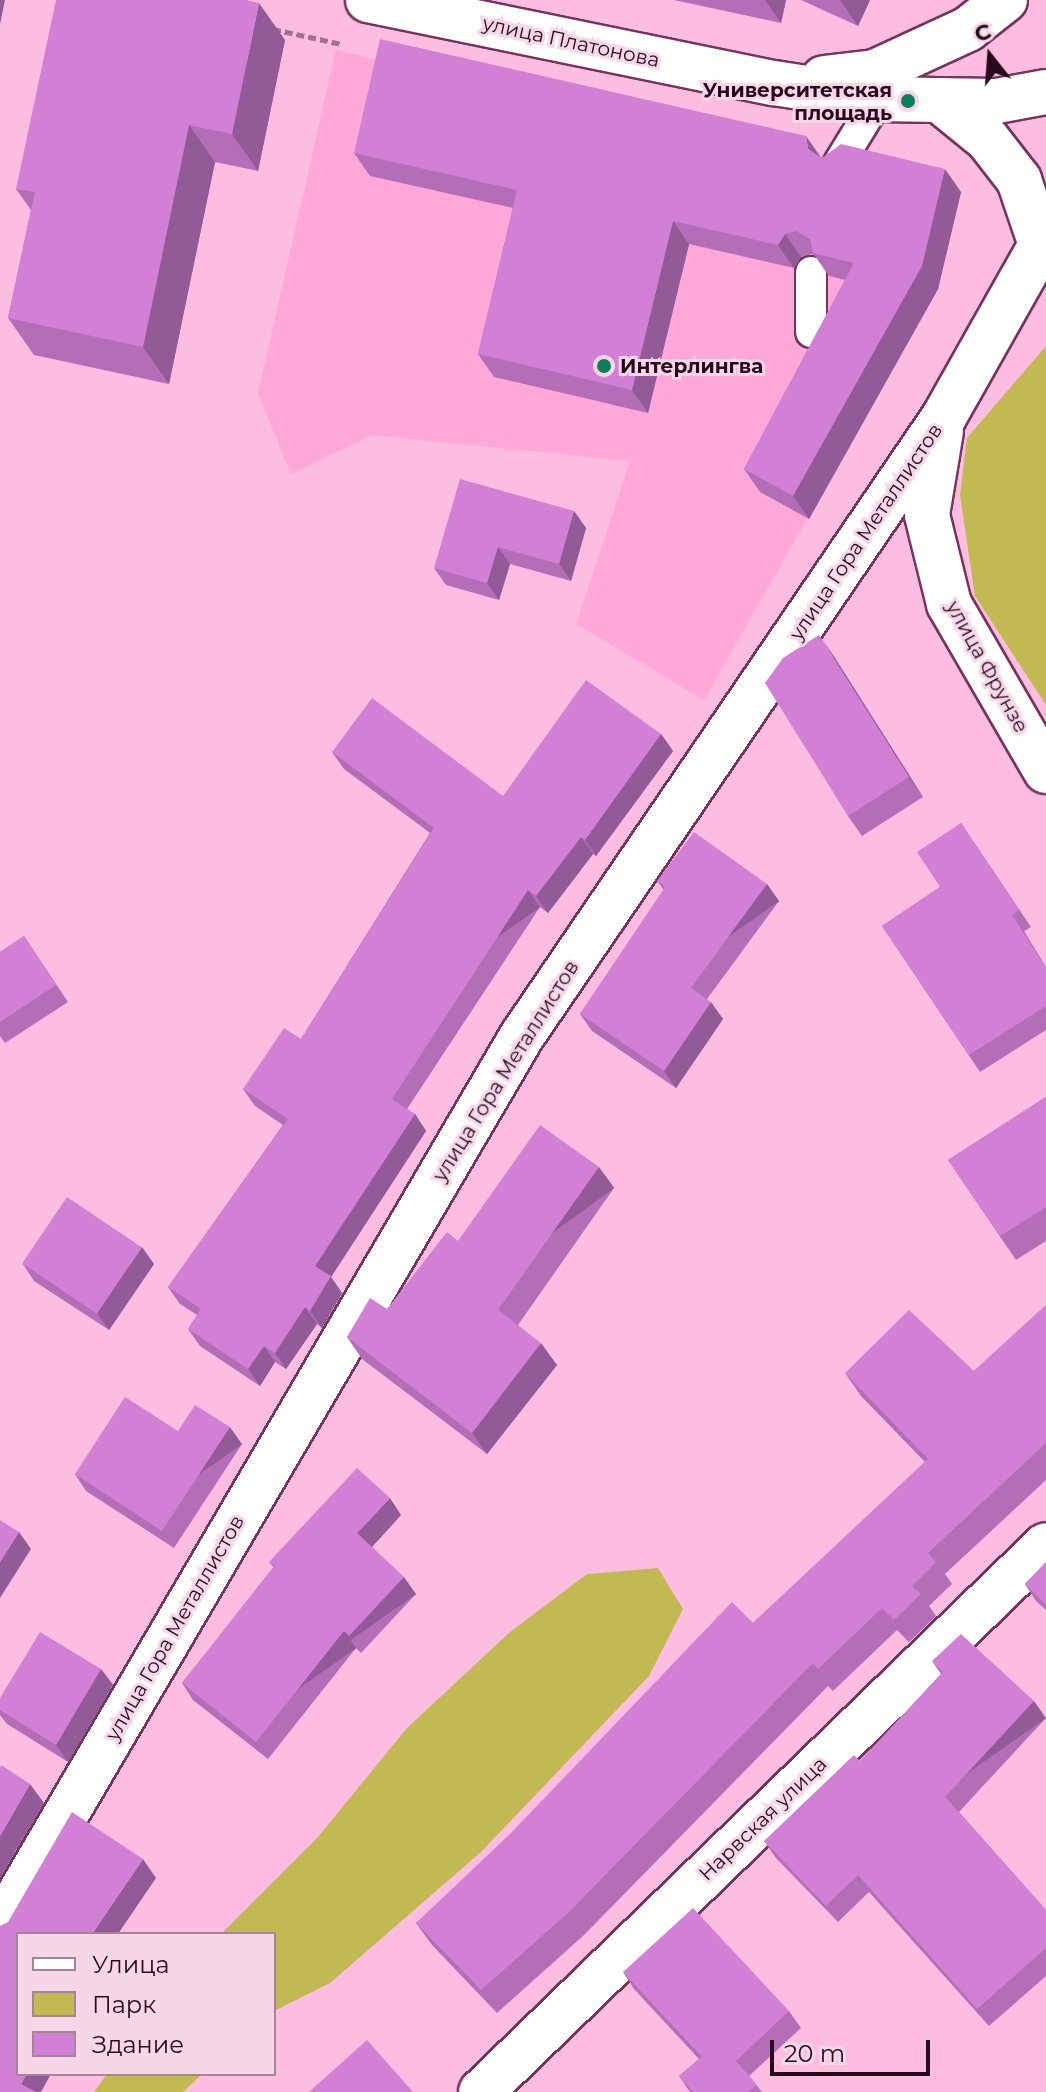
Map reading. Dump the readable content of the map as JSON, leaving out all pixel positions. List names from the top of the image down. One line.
{"streets":{"street":["улица Платонова","улица Гора Металлистов","улица Фрунзе","Нарвская улица"]},"crossings":[["улица Гора Металлистов","улица Фрунзе"]],"places":["Университетская площадь","Интерлингва"],"legend":["Улица","Парк","Здание"],"scale_bar":"20 m","north":"top"}
